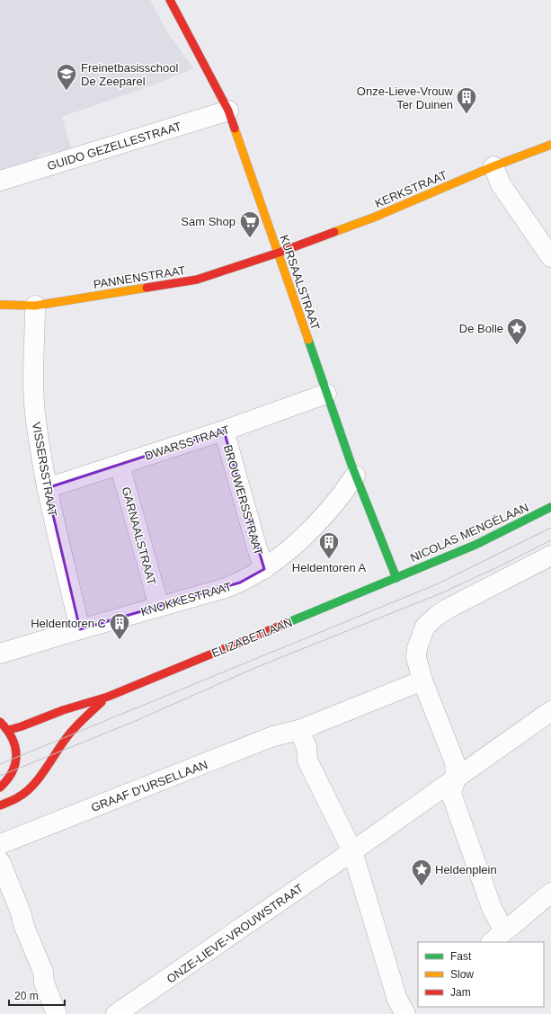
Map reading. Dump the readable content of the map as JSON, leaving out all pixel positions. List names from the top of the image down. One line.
{"streets":{"street":["GUIDO GEZELLESTRAAT","KERKSTRAAT","PANNENSTRAAT","KURSAALSTRAAT","DWARSSTRAAT","VISSERSSTRAAT","BROUWERSSTRAAT","NICOLAS MENGÉLAAN","GARNAALSTRAAT","KNOKKESTRAAT","ELIZABETLAAN","GRAAF D'URSELLAAN","ONZE-LIEVE-VROUWSTRAAT"]},"crossings":[["GUIDO GEZELLESTRAAT","KURSAALSTRAAT"],["KERKSTRAAT","PANNENSTRAAT"],["KERKSTRAAT","KURSAALSTRAAT"],["PANNENSTRAAT","KURSAALSTRAAT"],["PANNENSTRAAT","VISSERSSTRAAT"],["KURSAALSTRAAT","DWARSSTRAAT"],["KURSAALSTRAAT","NICOLAS MENGÉLAAN"],["KURSAALSTRAAT","KNOKKESTRAAT"],["KURSAALSTRAAT","ELIZABETLAAN"],["DWARSSTRAAT","VISSERSSTRAAT"],["DWARSSTRAAT","BROUWERSSTRAAT"],["DWARSSTRAAT","GARNAALSTRAAT"],["VISSERSSTRAAT","KNOKKESTRAAT"],["BROUWERSSTRAAT","KNOKKESTRAAT"],["NICOLAS MENGÉLAAN","ELIZABETLAAN"],["GARNAALSTRAAT","KNOKKESTRAAT"]],"places":{"school or university":["Freinetbasisschool De Zeeparel"],"building":["Onze-Lieve-Vrouw Ter Duinen","Heldentoren A","Heldentoren C"],"supermarket":["Sam Shop"],"place":["De Bolle","Heldenplein"]},"legend":["Fast","Slow","Jam"],"scale_bar":"20 m"}
